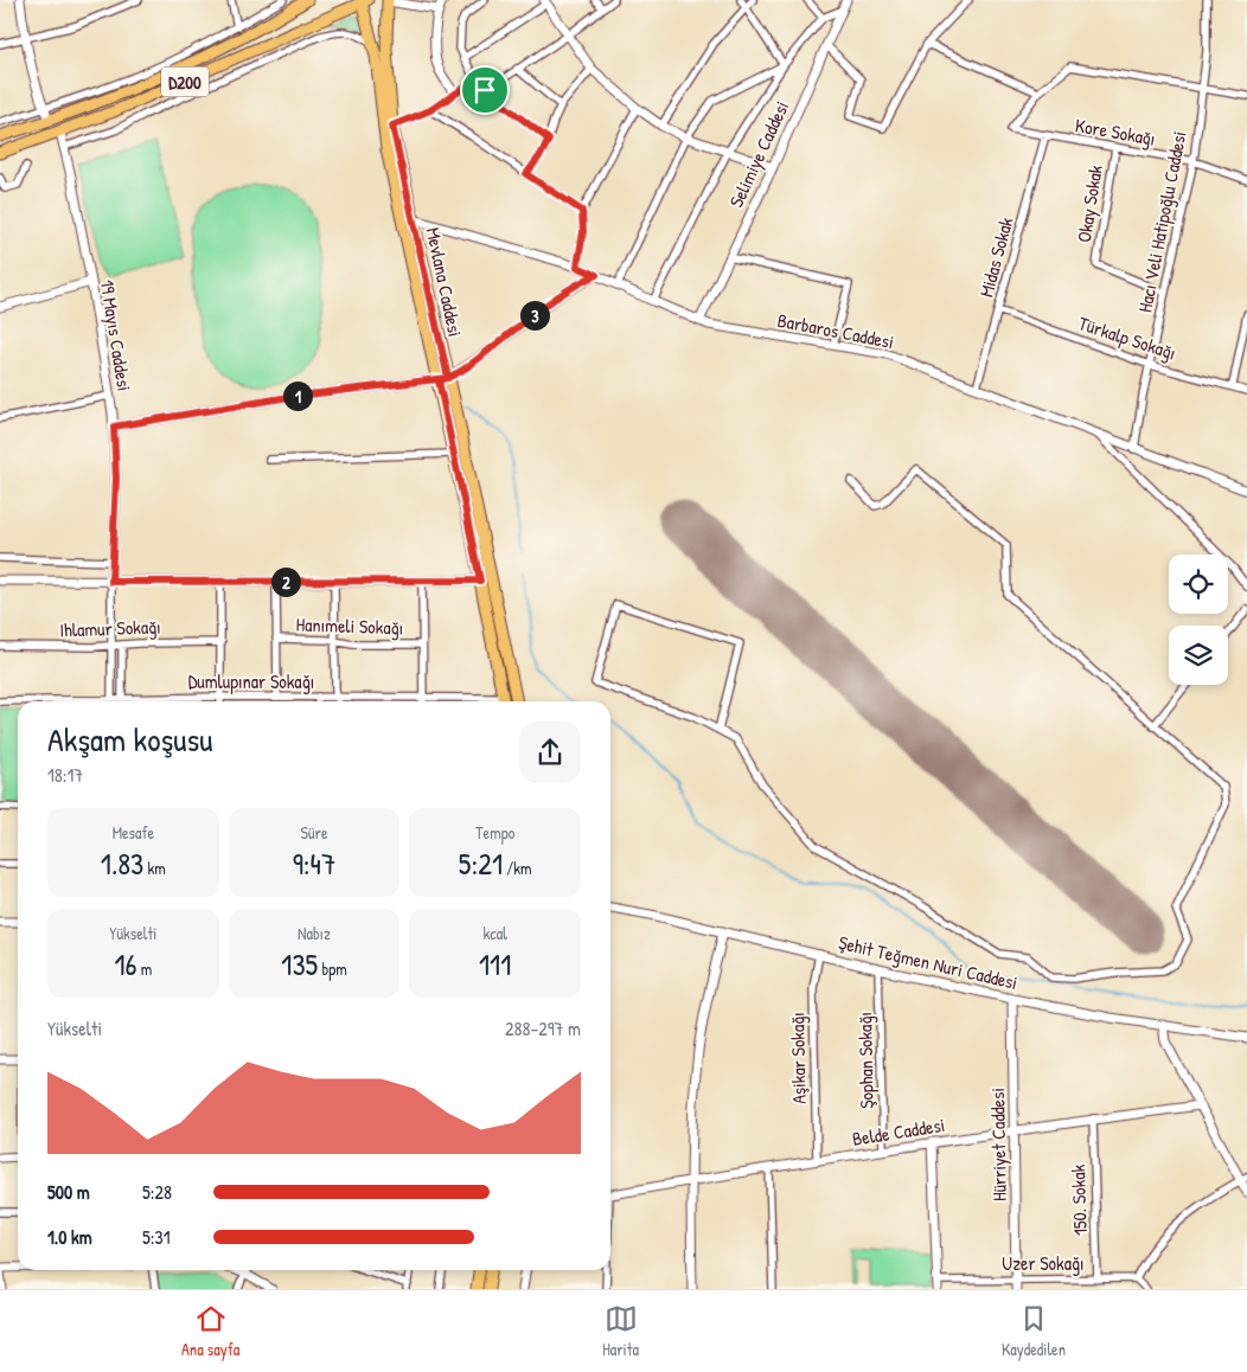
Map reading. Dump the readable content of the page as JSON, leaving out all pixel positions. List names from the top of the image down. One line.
{"streets":{"main road":["D200","Mevlana Caddesi"],"street":["Kore Sokağı","Selimiye Caddesi","Okay Sokak","Hacı Veli Hatipoğlu Caddesi","Midas Sokak","Barbaros Caddesi","19 Mayıs Caddesi","Türkalp Sokağı","Hanımeli Sokağı","Ihlamur Sokağı","Dumlupınar Sokağı","Şehit Teğmen Nuri Caddesi","Aşikar Sokağı","Şophan Sokağı","Belde Caddesi","Hürriyet Caddesi","150. Sokak","Uzer Sokağı"]},"crossings":[["D200","Mevlana Caddesi"],["D200","19 Mayıs Caddesi"],["Kore Sokağı","Okay Sokak"],["Kore Sokağı","Hacı Veli Hatipoğlu Caddesi"],["Kore Sokağı","Midas Sokak"],["Selimiye Caddesi","Barbaros Caddesi"],["Okay Sokak","Hacı Veli Hatipoğlu Caddesi"],["Hacı Veli Hatipoğlu Caddesi","Barbaros Caddesi"],["Hacı Veli Hatipoğlu Caddesi","Türkalp Sokağı"],["Midas Sokak","Barbaros Caddesi"],["Midas Sokak","Türkalp Sokağı"],["Mevlana Caddesi","Barbaros Caddesi"],["Şehit Teğmen Nuri Caddesi","Aşikar Sokağı"],["Şehit Teğmen Nuri Caddesi","Şophan Sokağı"],["Şehit Teğmen Nuri Caddesi","Hürriyet Caddesi"],["Aşikar Sokağı","Belde Caddesi"],["Şophan Sokağı","Belde Caddesi"],["Belde Caddesi","Hürriyet Caddesi"],["Belde Caddesi","150. Sokak"],["Hürriyet Caddesi","Uzer Sokağı"],["150. Sokak","Uzer Sokağı"]],"page":{"pins":["3","1","2"],"heading":["Akşam koşusu","18:17"],"stats":[["Mesafe","1.83 km"],["Süre","9:47"],["Tempo","5:21 /km"],["Yükselti","16 m"],["Nabız","135 bpm"],["kcal","111"]],"chart":["Yükselti","288–297 m"],"list":[{"name":"500 m","note":"5:28"},{"name":"1.0 km","note":"5:31"}],"tabs":["Ana sayfa","Harita","Kaydedilen"]}}
